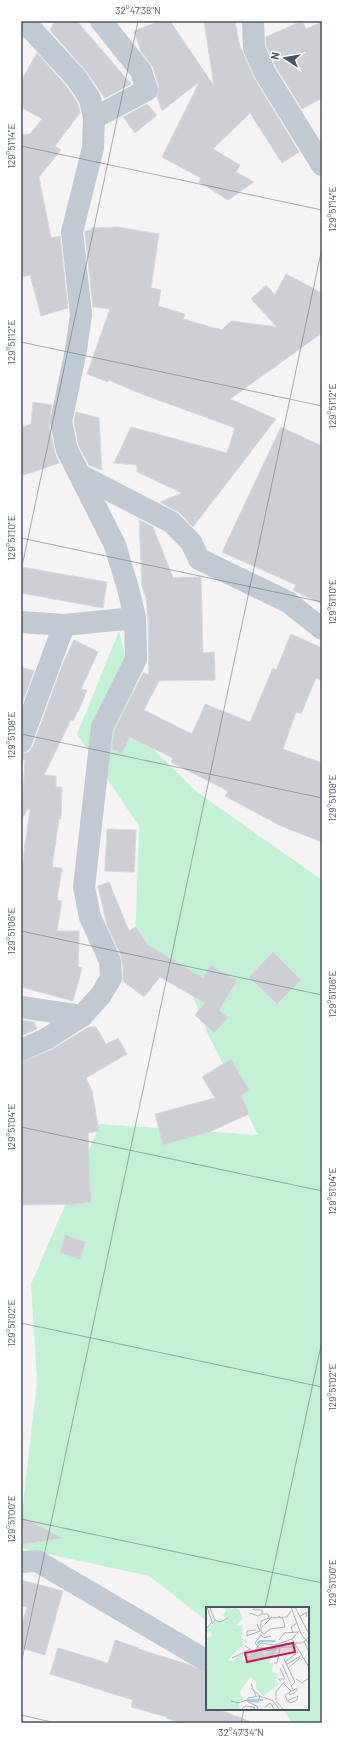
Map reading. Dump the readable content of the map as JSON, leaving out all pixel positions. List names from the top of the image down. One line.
{"north":"left","coordinates":["32°47'38\"N","129°51'14\"E","129°51'12\"E","129°51'10\"E","129°51'08\"E","129°51'06\"E","129°51'04\"E","129°51'02\"E","129°51'00\"E","32°47'34\"N"]}
